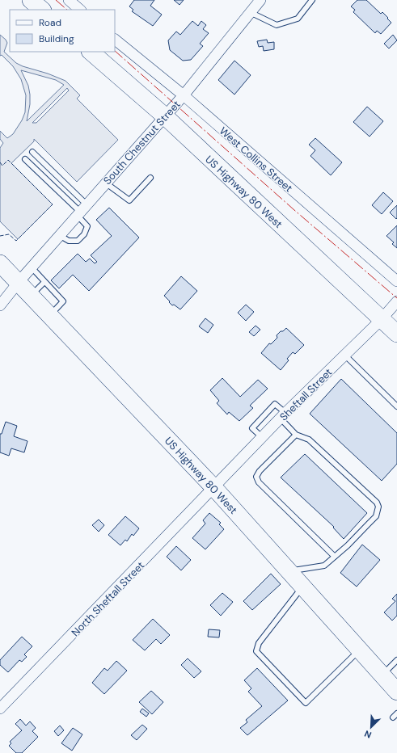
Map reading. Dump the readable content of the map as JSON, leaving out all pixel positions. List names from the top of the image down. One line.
{"streets":{"main road":["US Highway 80 West"],"street":["South Chestnut Street","West Collins Street","Sheftall Street","North Sheftall Street"]},"crossings":[["South Chestnut Street","West Collins Street"],["South Chestnut Street","US Highway 80 West"],["US Highway 80 West","Sheftall Street"],["US Highway 80 West","North Sheftall Street"],["Sheftall Street","North Sheftall Street"]],"legend":["Road","Building"],"north":"bottom left"}
